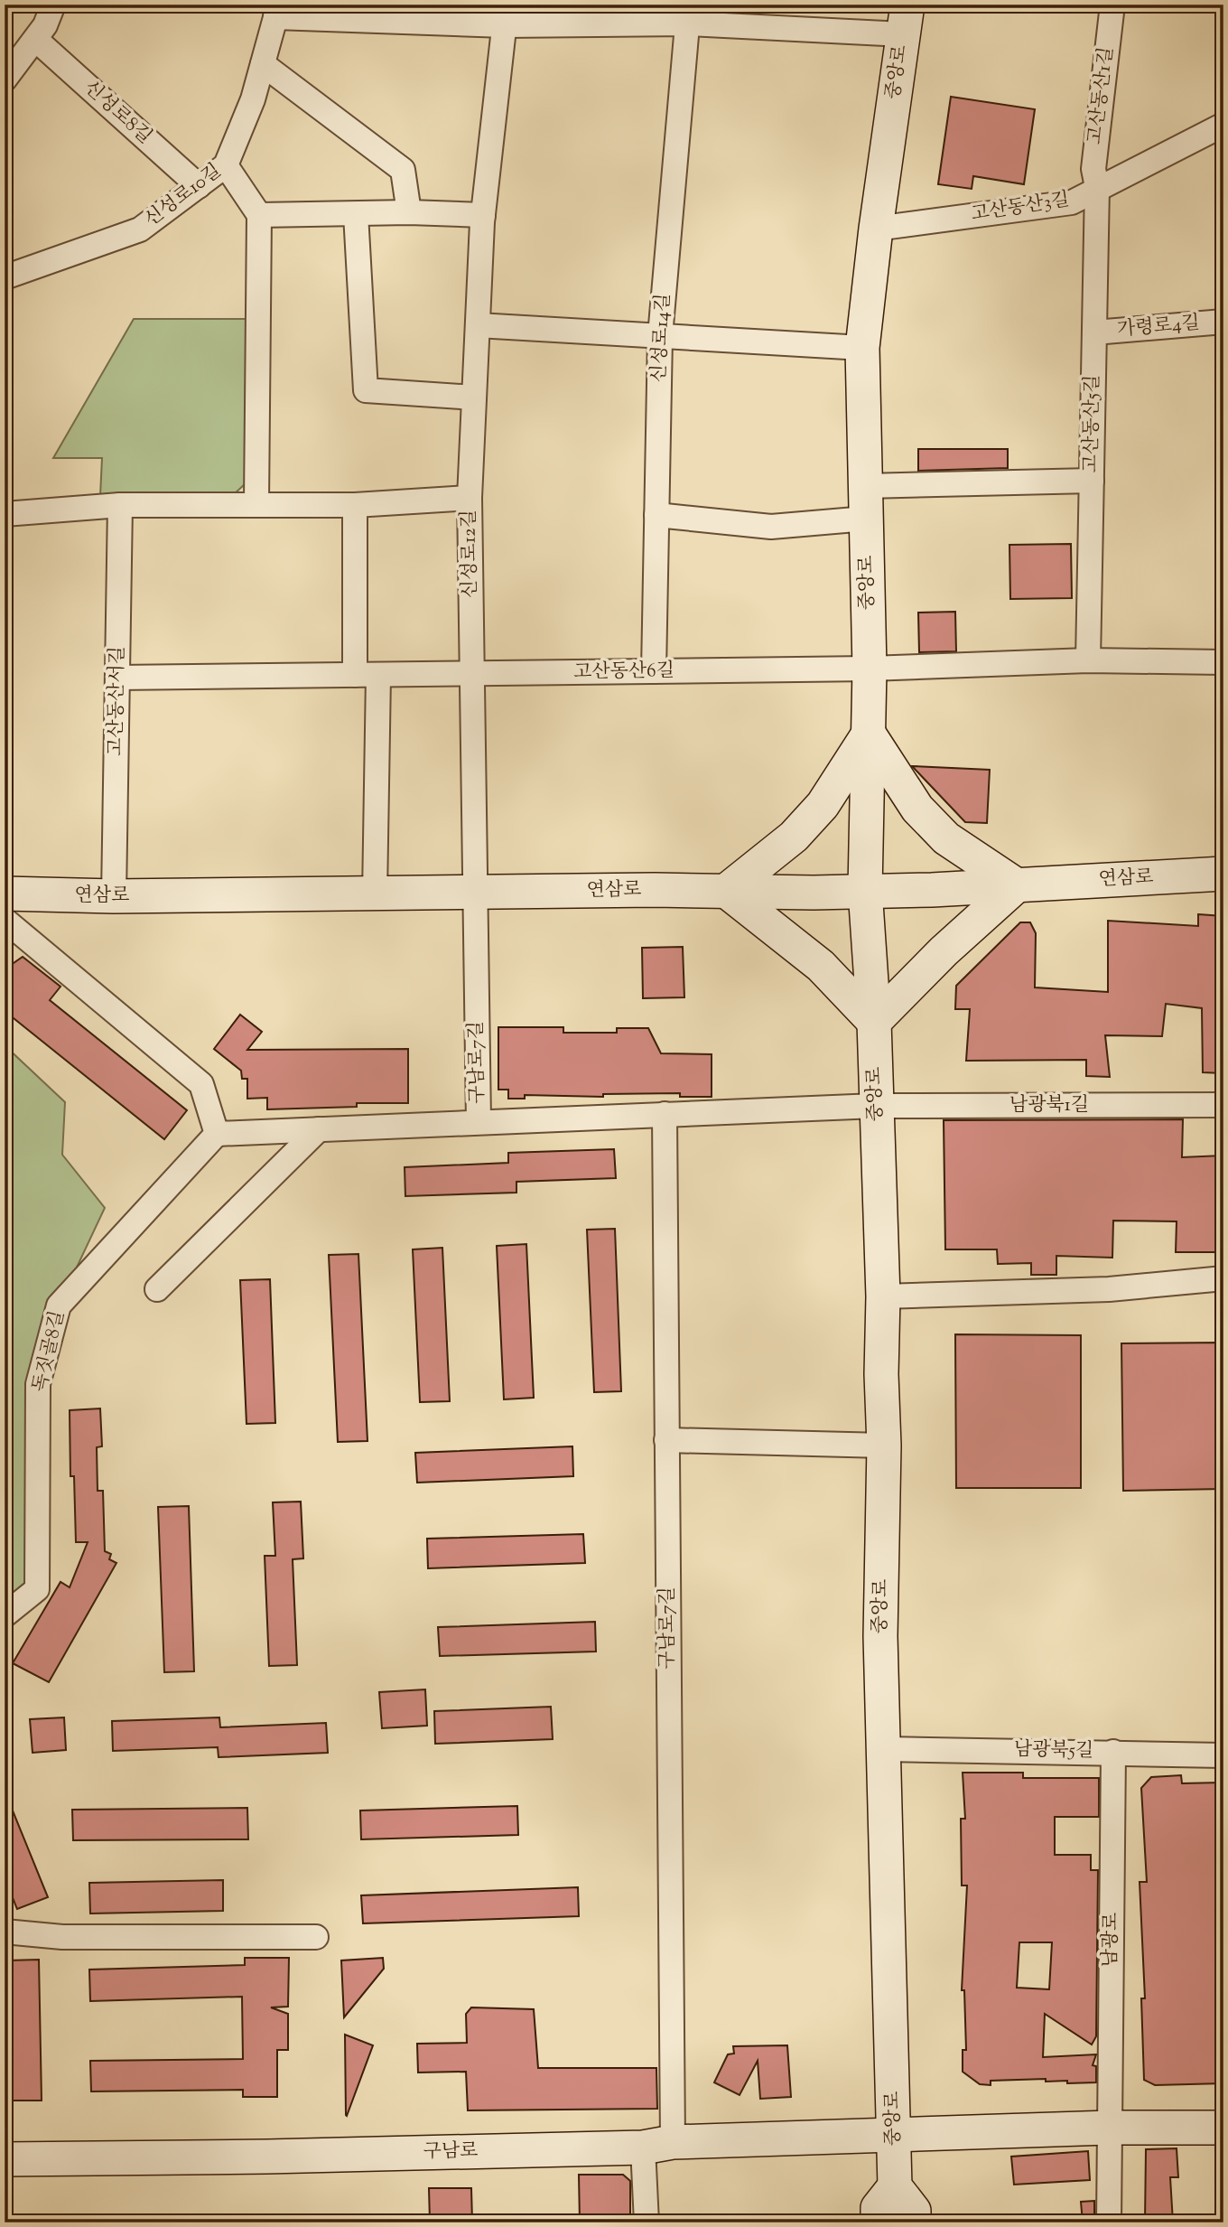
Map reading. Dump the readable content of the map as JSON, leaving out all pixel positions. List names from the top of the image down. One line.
{"streets":{"main road":["중앙로","연삼로","구남로"],"street":["고산동산1길","신성로8길","신성로10길","고산동산3길","가령로4길","신성로14길","고산동산5길","신성로12길","고산동산6길","고산동산서길","구남로7길","남광북1길","독짓골8길","남광북5길","남광로"]},"crossings":[["중앙로","고산동산3길"],["중앙로","고산동산6길"],["중앙로","연삼로"],["중앙로","구남로7길"],["중앙로","남광북1길"],["중앙로","남광북5길"],["중앙로","구남로"],["고산동산1길","고산동산3길"],["고산동산1길","고산동산5길"],["신성로8길","신성로10길"],["고산동산3길","고산동산5길"],["가령로4길","고산동산5길"],["신성로14길","고산동산6길"],["신성로12길","고산동산6길"],["신성로12길","연삼로"],["신성로12길","구남로7길"],["고산동산6길","고산동산서길"],["고산동산서길","연삼로"],["연삼로","구남로7길"],["구남로7길","남광북1길"],["구남로7길","구남로"],["남광북5길","남광로"]]}
